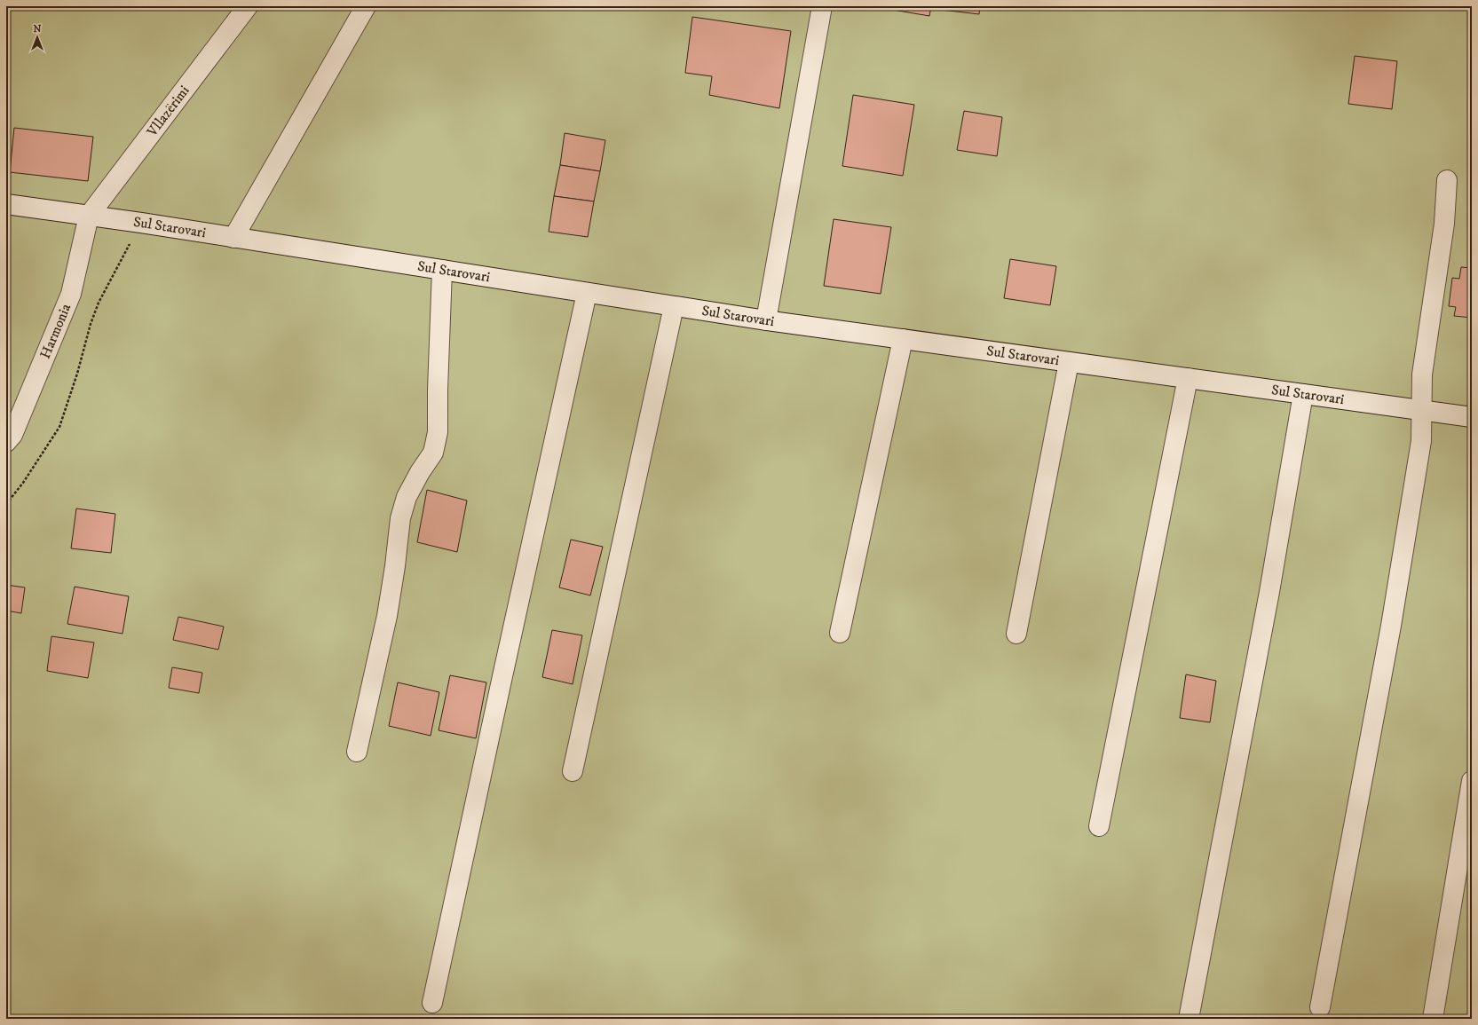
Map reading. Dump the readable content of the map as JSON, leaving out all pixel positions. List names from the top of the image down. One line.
{"streets":{"street":["Vllazërimi","Sul Starovari","Harmonia"]},"crossings":[["Vllazërimi","Sul Starovari"],["Vllazërimi","Harmonia"],["Sul Starovari","Harmonia"]],"north":"top"}
